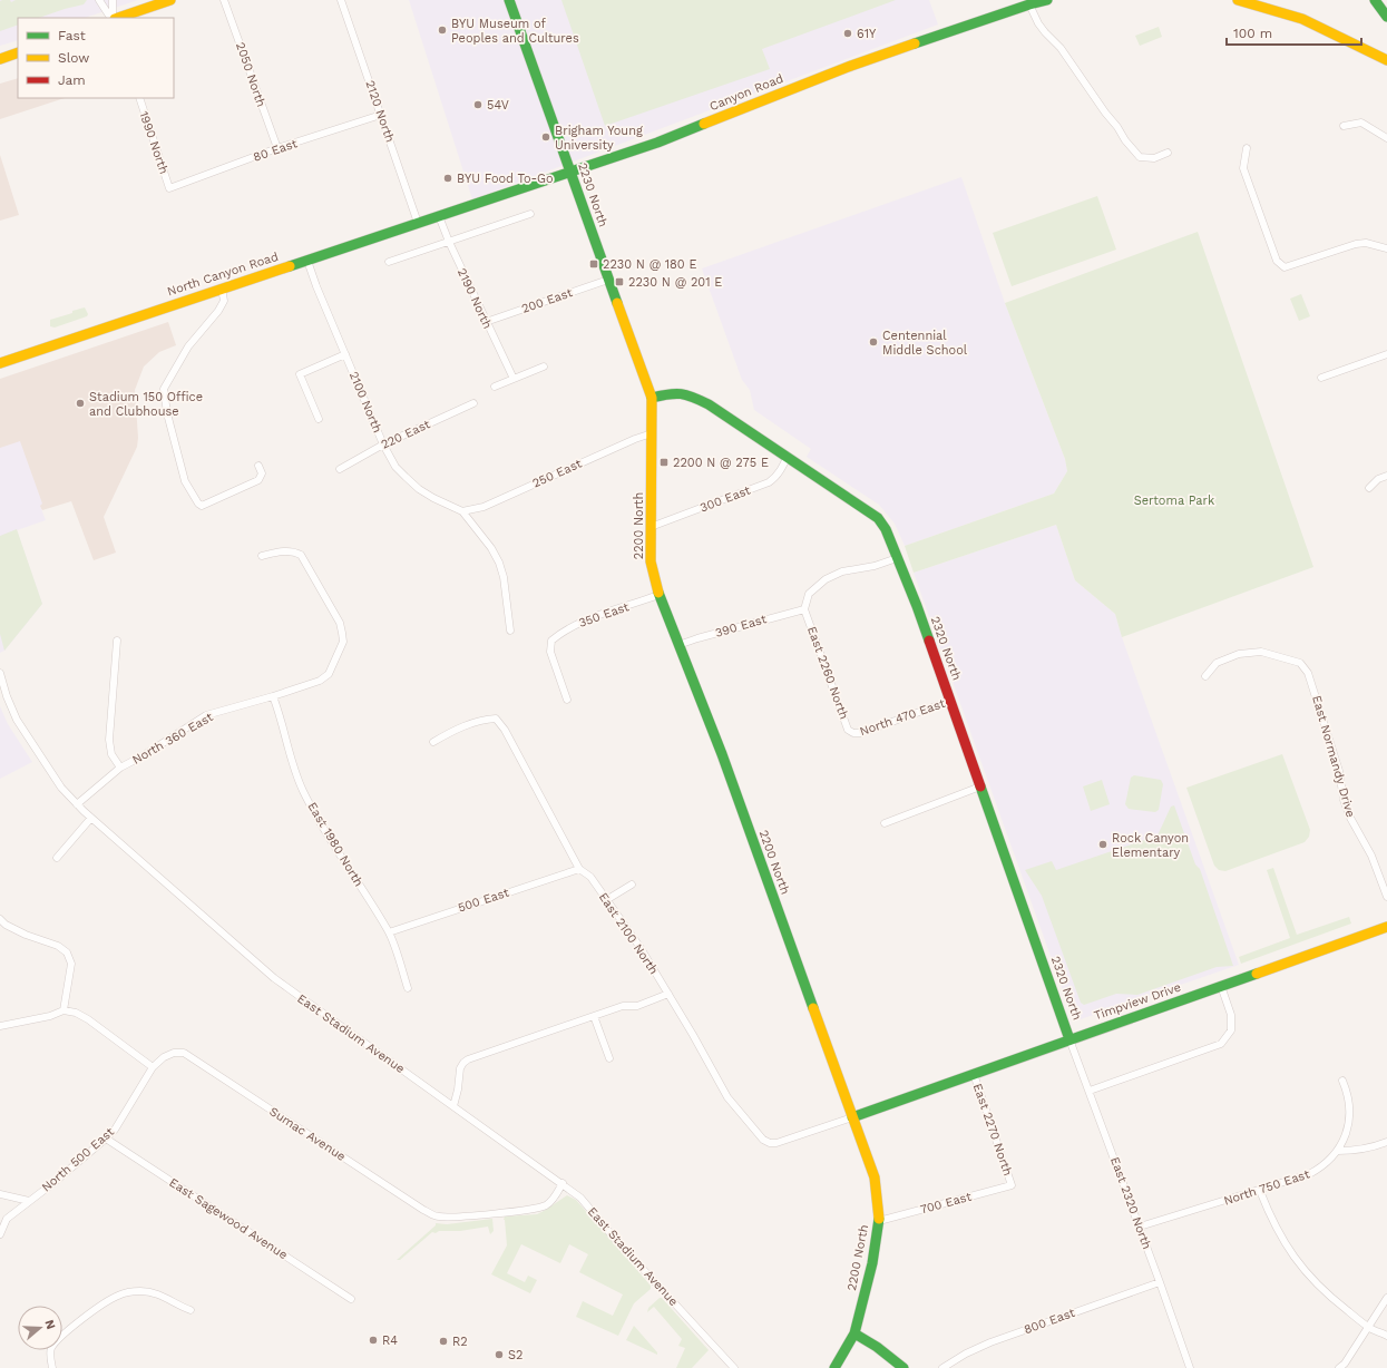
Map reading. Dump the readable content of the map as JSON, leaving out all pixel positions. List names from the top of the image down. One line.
{"streets":{"main road":["Canyon Road","2230 North","North Canyon Road","2200 North","2320 North","Timpview Drive"],"street":["2050 North","2120 North","1990 North","80 East","2190 North","200 East","2100 North","220 East","250 East","300 East","350 East","390 East","East 2260 North","North 470 East","North 360 East","East Normandy Drive","East 1980 North","500 East","East 2100 North","East Stadium Avenue","East 2270 North","Sumac Avenue","North 500 East","North 750 East","700 East","East 2320 North","East Sagewood Avenue","800 East"]},"crossings":[["2050 North","80 East"],["Canyon Road","2230 North"],["Canyon Road","North Canyon Road"],["2120 North","80 East"],["2120 North","North Canyon Road"],["1990 North","80 East"],["2230 North","200 East"],["2230 North","2200 North"],["2230 North","2320 North"],["North Canyon Road","2190 North"],["North Canyon Road","2100 North"],["2190 North","200 East"],["2100 North","220 East"],["2100 North","250 East"],["250 East","2200 North"],["300 East","2200 North"],["300 East","2320 North"],["2200 North","350 East"],["2200 North","390 East"],["2200 North","2320 North"],["2200 North","Timpview Drive"],["2200 North","700 East"],["390 East","East 2260 North"],["2320 North","North 470 East"],["2320 North","Timpview Drive"],["2320 North","East 2320 North"],["East 2260 North","North 470 East"],["North 360 East","East 1980 North"],["North 360 East","East Stadium Avenue"],["East 1980 North","500 East"],["500 East","East 2100 North"],["East 2100 North","Timpview Drive"],["Timpview Drive","East 2270 North"],["Timpview Drive","East 2320 North"],["East Stadium Avenue","Sumac Avenue"],["East 2270 North","700 East"],["Sumac Avenue","North 500 East"],["North 500 East","East Sagewood Avenue"],["North 750 East","East 2320 North"],["East 2320 North","800 East"]],"parks":["Sertoma Park"],"places":{"other":["BYU Museum of Peoples and Cultures","61Y","54V","Brigham Young University","BYU Food To-Go","Centennial Middle School","Stadium 150 Office and Clubhouse","Rock Canyon Elementary","R4","R2","S2"],"transit":["2230 N @ 180 E","2230 N @ 201 E","2200 N @ 275 E"]},"legend":["Fast","Slow","Jam"],"scale_bar":"100 m","north":"right"}
